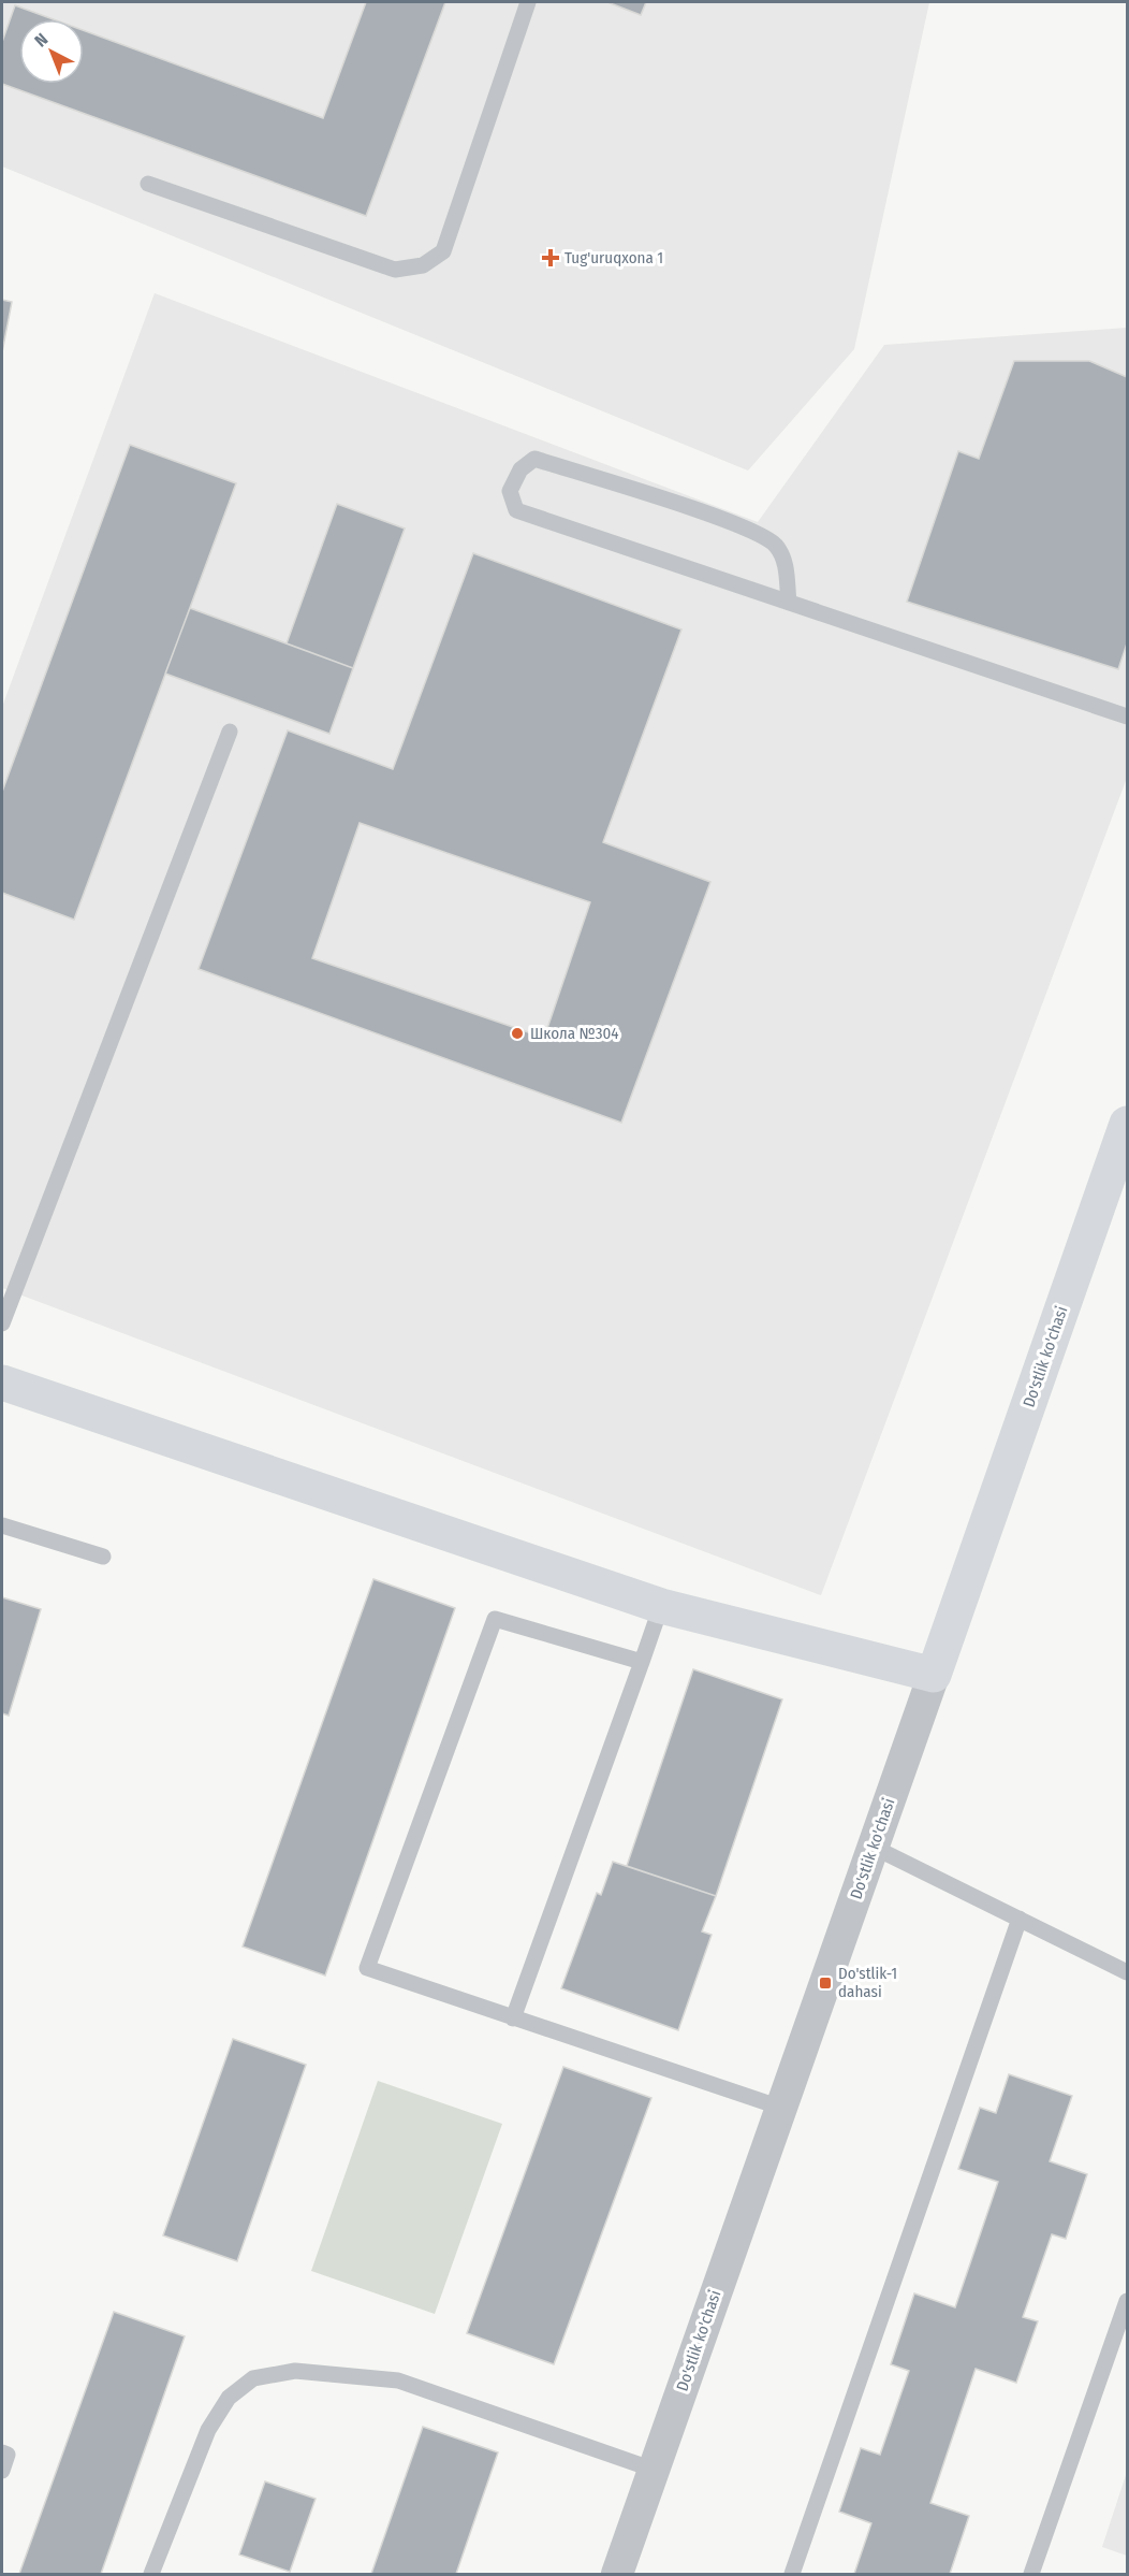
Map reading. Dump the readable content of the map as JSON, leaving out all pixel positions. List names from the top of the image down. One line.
{"streets":{"street":["Do'stlik ko'chasi"]},"places":{"health":["Tug'uruqxona 1"],"other":["Школа №304"],"transit":["Do'stlik-1 dahasi"]},"north":"top left"}
